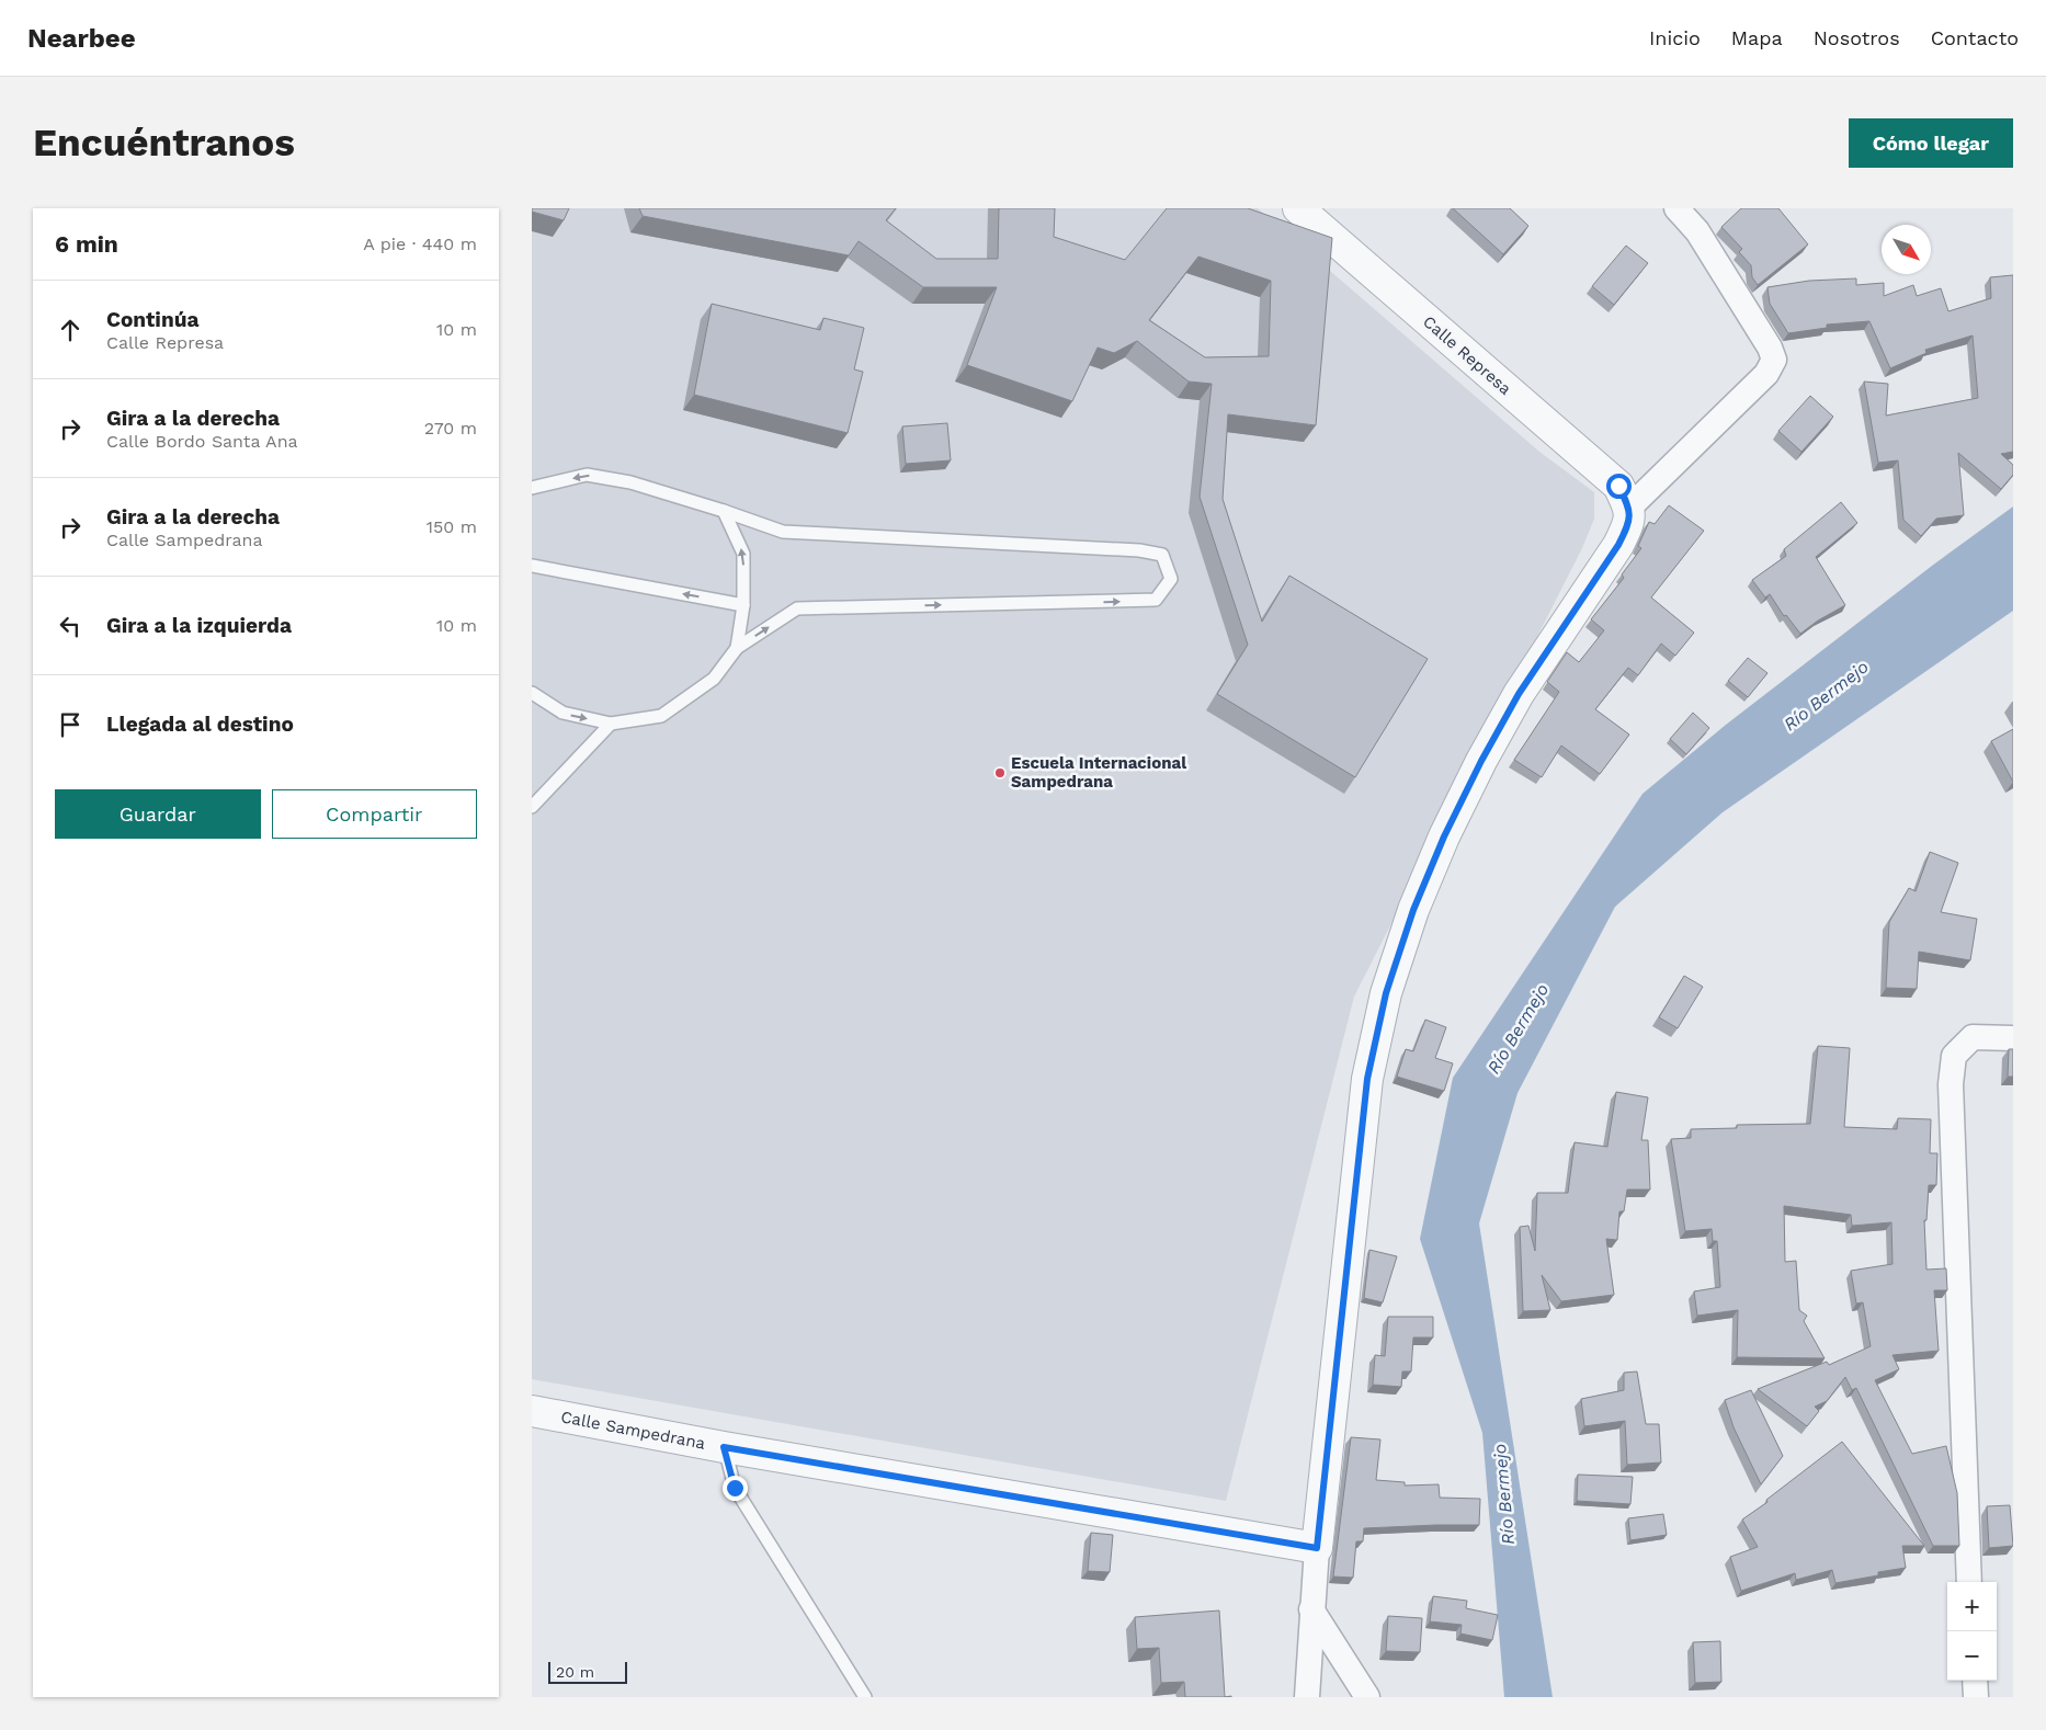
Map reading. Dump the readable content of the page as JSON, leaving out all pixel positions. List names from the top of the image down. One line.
{"streets":{"street":["Calle Represa","Calle Sampedrana"]},"water":["Río Bermejo"],"places":["Escuela Internacional Sampedrana"],"scale_bar":"20 m","north":"bottom right","page":{"header":"Nearbee","nav":["Inicio","Mapa","Nosotros","Contacto"],"buttons":["Cómo llegar",["Guardar","Compartir"]],"title":"Encuéntranos","heading":["6 min","A pie · 440 m"],"list":[["Continúa","Calle Represa","10 m"],["Gira a la derecha","Calle Bordo Santa Ana","270 m"],["Gira a la derecha","Calle Sampedrana","150 m"],["Gira a la izquierda","10 m"],"Llegada al destino"],"map_buttons":["+","−"],"scale":"20 m"}}
